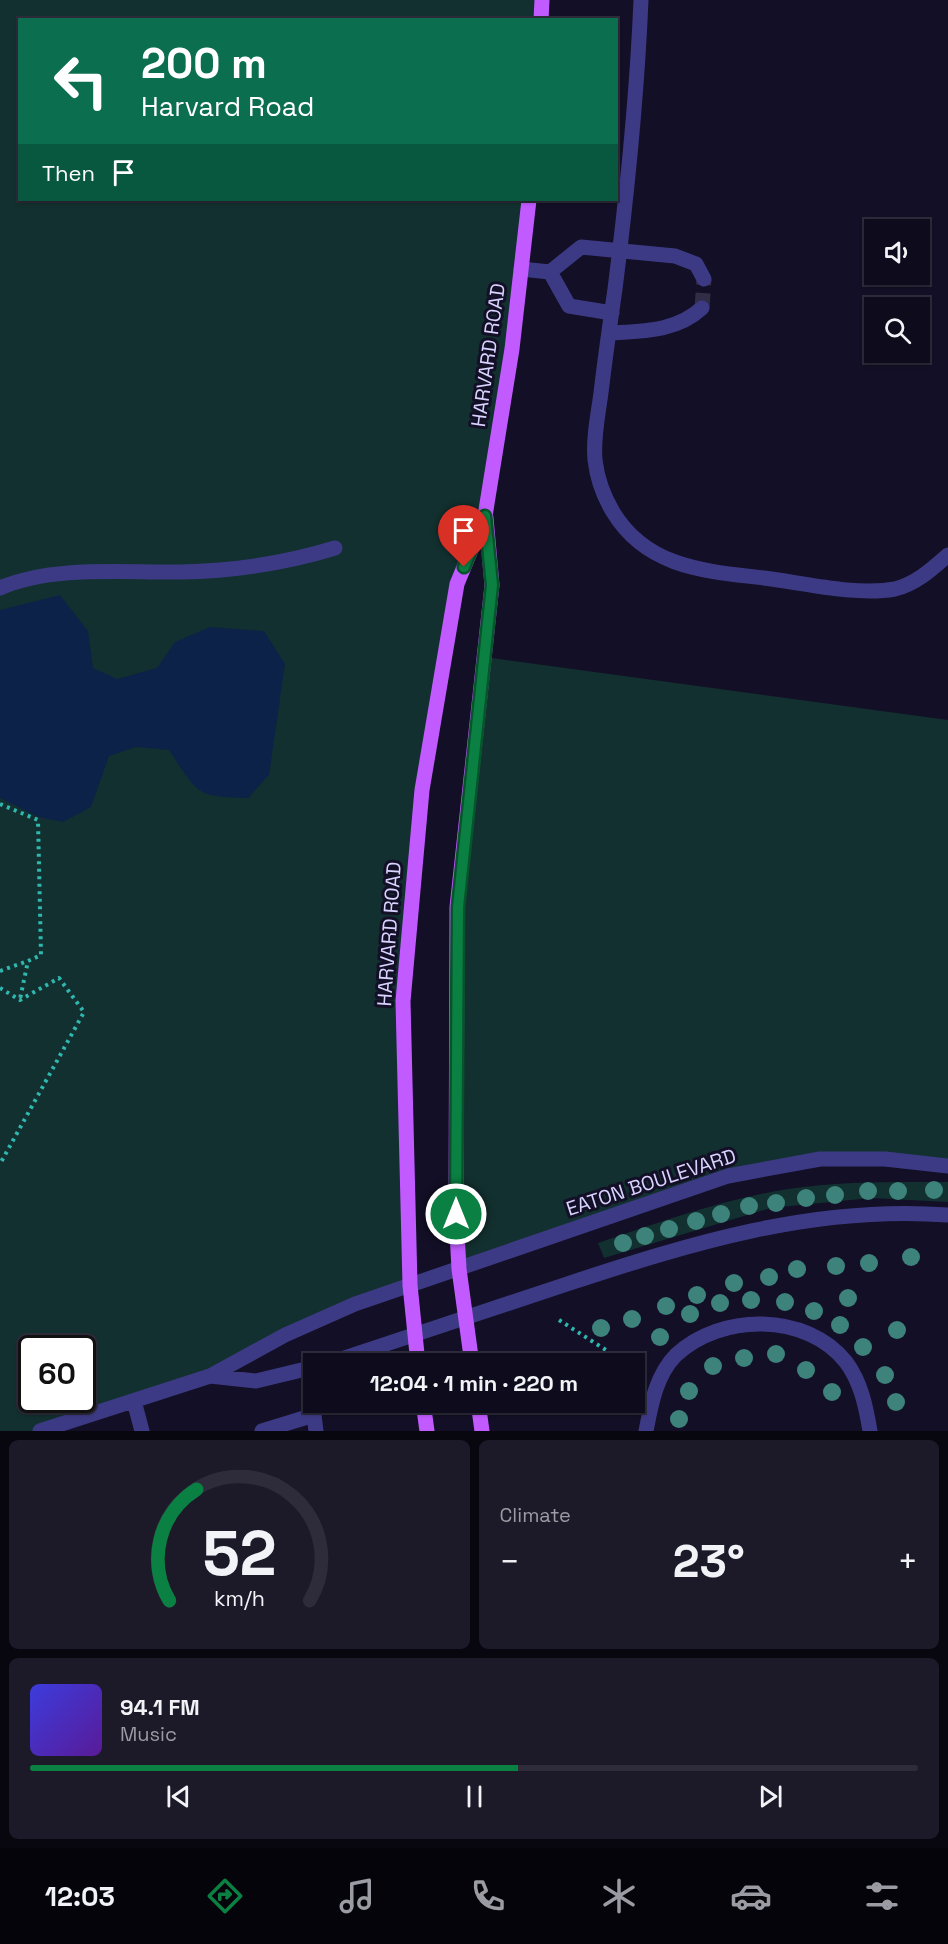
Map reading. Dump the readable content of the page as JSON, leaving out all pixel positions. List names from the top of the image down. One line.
{"streets":{"main road":["HARVARD ROAD"],"street":["EATON BOULEVARD"]},"crossings":[["HARVARD ROAD","EATON BOULEVARD"]],"page":{"turn":["200 m","Harvard Road"],"then":"Then","limit":"60","trip":"12:04 · 1 min · 220 m","tile":"Climate","heat":["−","23°","+"],"song":["94.1 FM","Music"],"tabs":"12:03","gauge":["52","km/h"]}}
